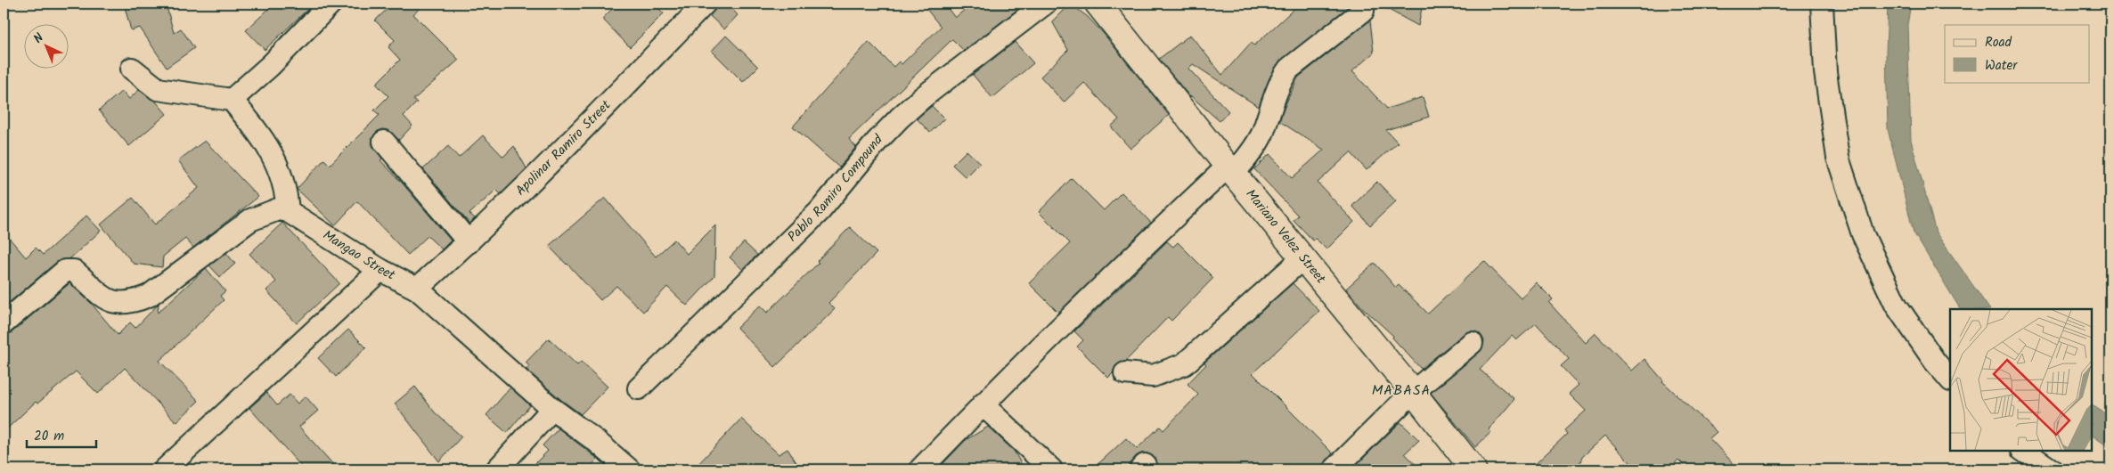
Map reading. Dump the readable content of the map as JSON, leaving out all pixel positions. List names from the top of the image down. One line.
{"streets":{"street":["Apolinar Ramiro Street","Pablo Ramiro Compound","Mariano Velez Street","Mangao Street"]},"crossings":[["Apolinar Ramiro Street","Mangao Street"]],"districts":["MABASA"],"legend":["Road","Water"],"scale_bar":"20 m","north":"top left"}
